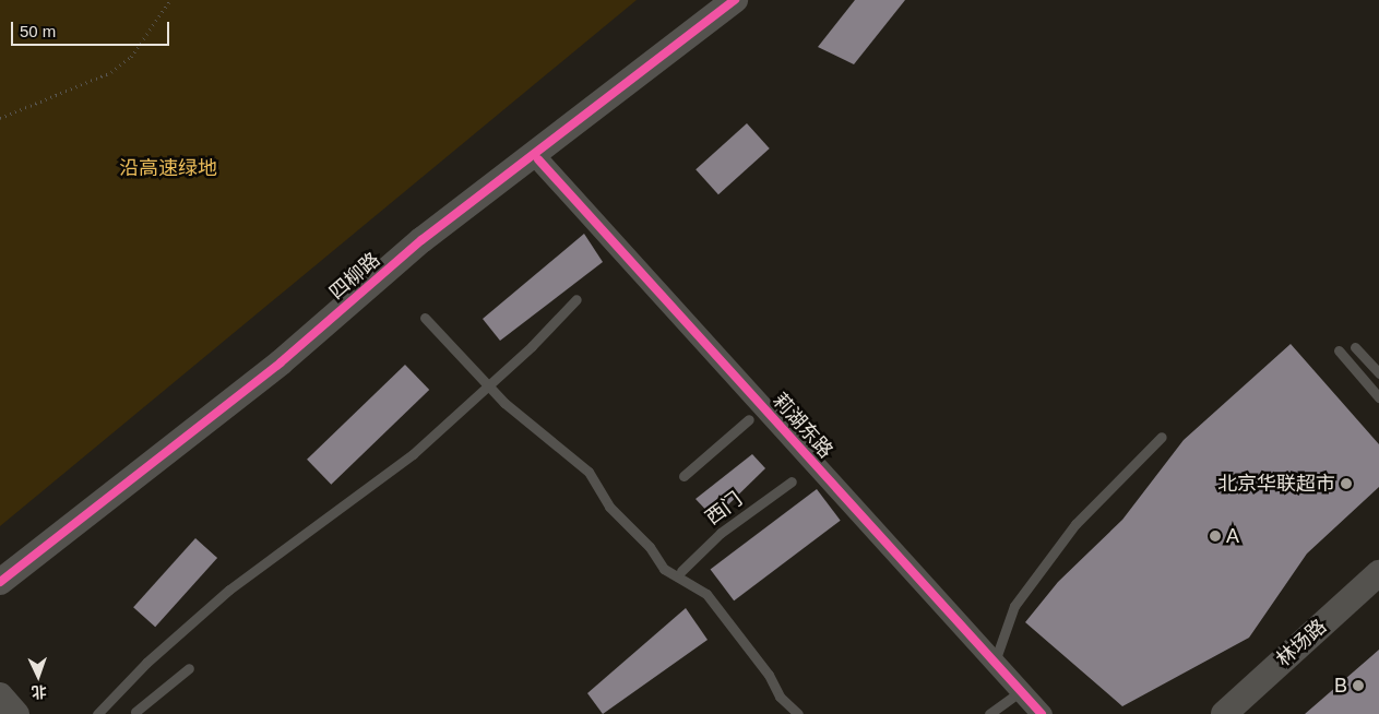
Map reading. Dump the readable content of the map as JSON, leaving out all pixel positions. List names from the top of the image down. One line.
{"streets":{"street":["四柳路","莉湖东路","林场路"],"lane":["西门"]},"parks":["沿高速绿地"],"places":["北京华联超市","A","B"],"scale_bar":"50 m","north":"bottom"}
